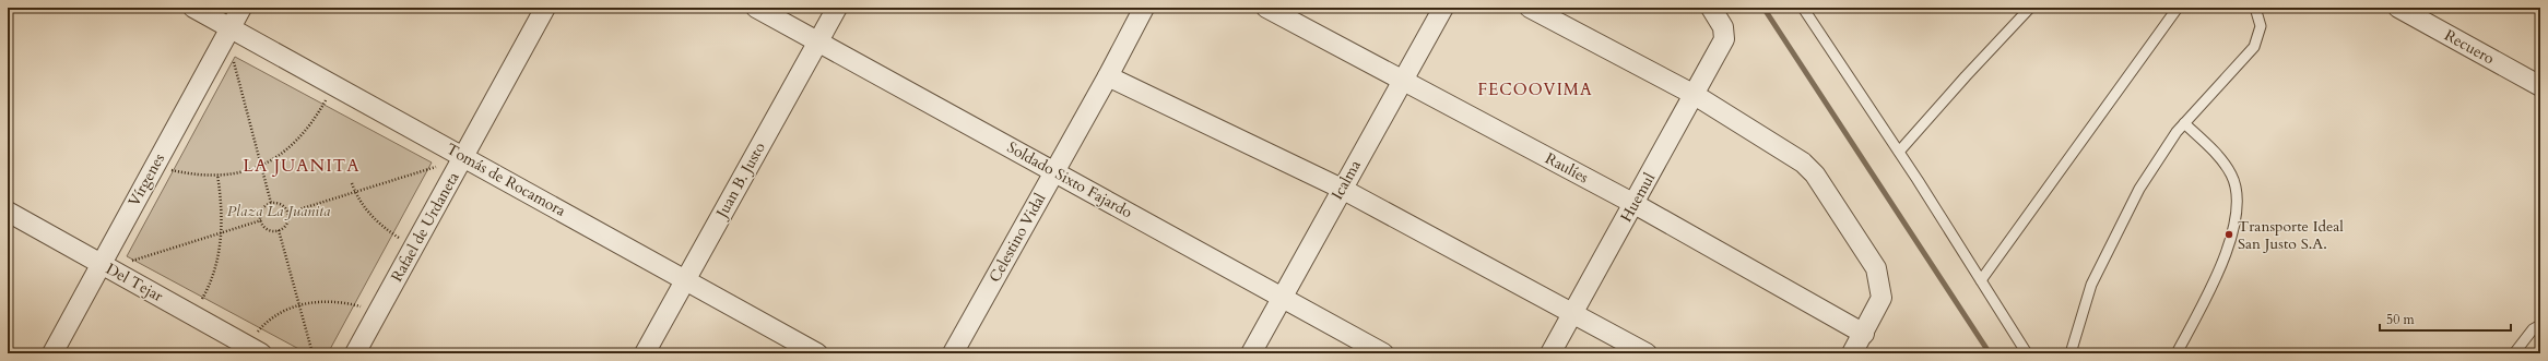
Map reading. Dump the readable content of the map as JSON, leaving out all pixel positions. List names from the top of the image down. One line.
{"streets":{"street":["Recuero","Raulíes","Vírgenes","Tomás de Rocamora","Juan B. Justo","Soldado Sixto Fajardo","Icalma","Huemul","Rafael de Urdaneta","Celestino Vidal","Del Tejar"]},"crossings":[["Raulíes","Icalma"],["Raulíes","Huemul"],["Vírgenes","Tomás de Rocamora"],["Vírgenes","Del Tejar"],["Tomás de Rocamora","Juan B. Justo"],["Tomás de Rocamora","Rafael de Urdaneta"],["Juan B. Justo","Soldado Sixto Fajardo"],["Soldado Sixto Fajardo","Icalma"],["Soldado Sixto Fajardo","Celestino Vidal"]],"districts":["FECOOVIMA","LA JUANITA"],"parks":["Plaza La Juanita"],"places":["Transporte Ideal San Justo S.A."],"scale_bar":"50 m"}
